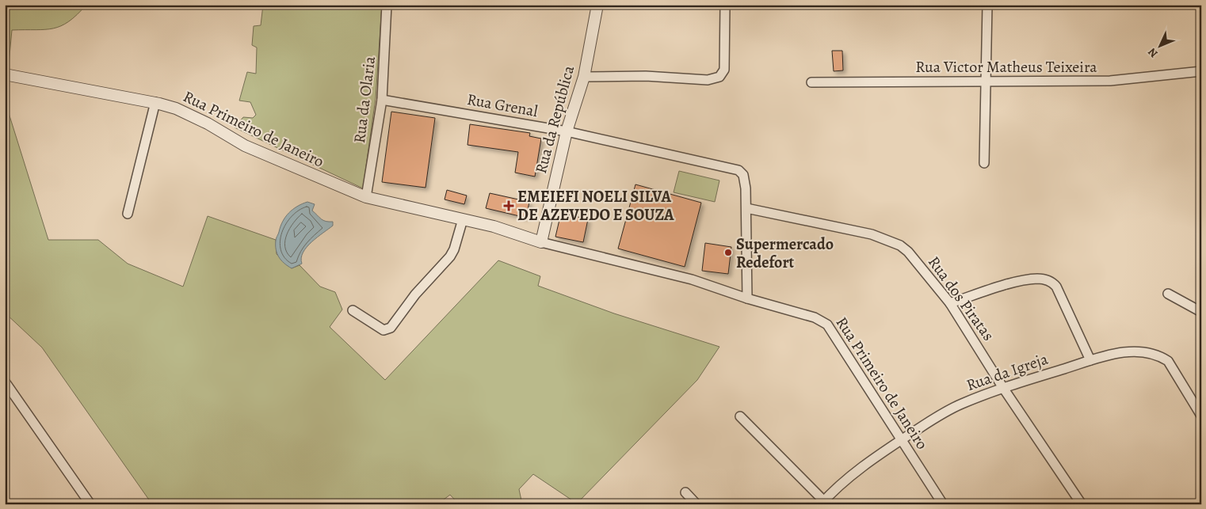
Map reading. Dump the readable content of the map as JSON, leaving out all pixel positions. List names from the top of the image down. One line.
{"streets":{"street":["Rua Victor Matheus Teixeira","Rua da Olaria","Rua Grenal","Rua da República","Rua Primeiro de Janeiro","Rua dos Piratas","Rua da Igreja"]},"crossings":[["Rua da Olaria","Rua Grenal"],["Rua da Olaria","Rua Primeiro de Janeiro"],["Rua Grenal","Rua da República"],["Rua Grenal","Rua dos Piratas"],["Rua da República","Rua Primeiro de Janeiro"],["Rua Primeiro de Janeiro","Rua da Igreja"],["Rua dos Piratas","Rua da Igreja"]],"places":{"health":["EMEIEFI NOELI SILVA DE AZEVEDO E SOUZA"],"other":["Supermercado Redefort"]},"north":"bottom left"}
